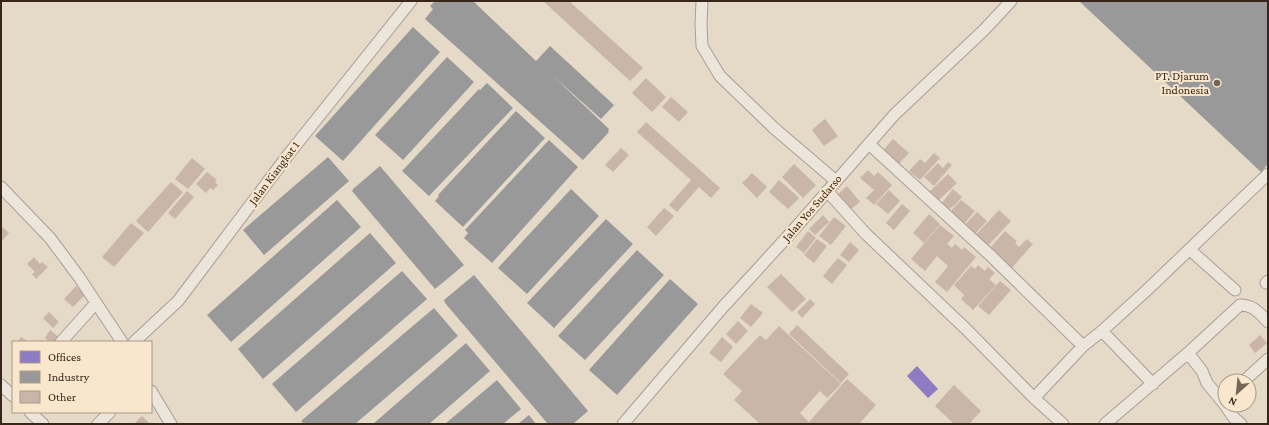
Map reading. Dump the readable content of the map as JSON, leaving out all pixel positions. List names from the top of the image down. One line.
{"streets":{"street":["Jalan Kiangkat 1","Jalan Yos Sudarso"]},"places":["PT. Djarum Indonesia"],"legend":["Offices","Industry","Other"],"north":"bottom left"}
